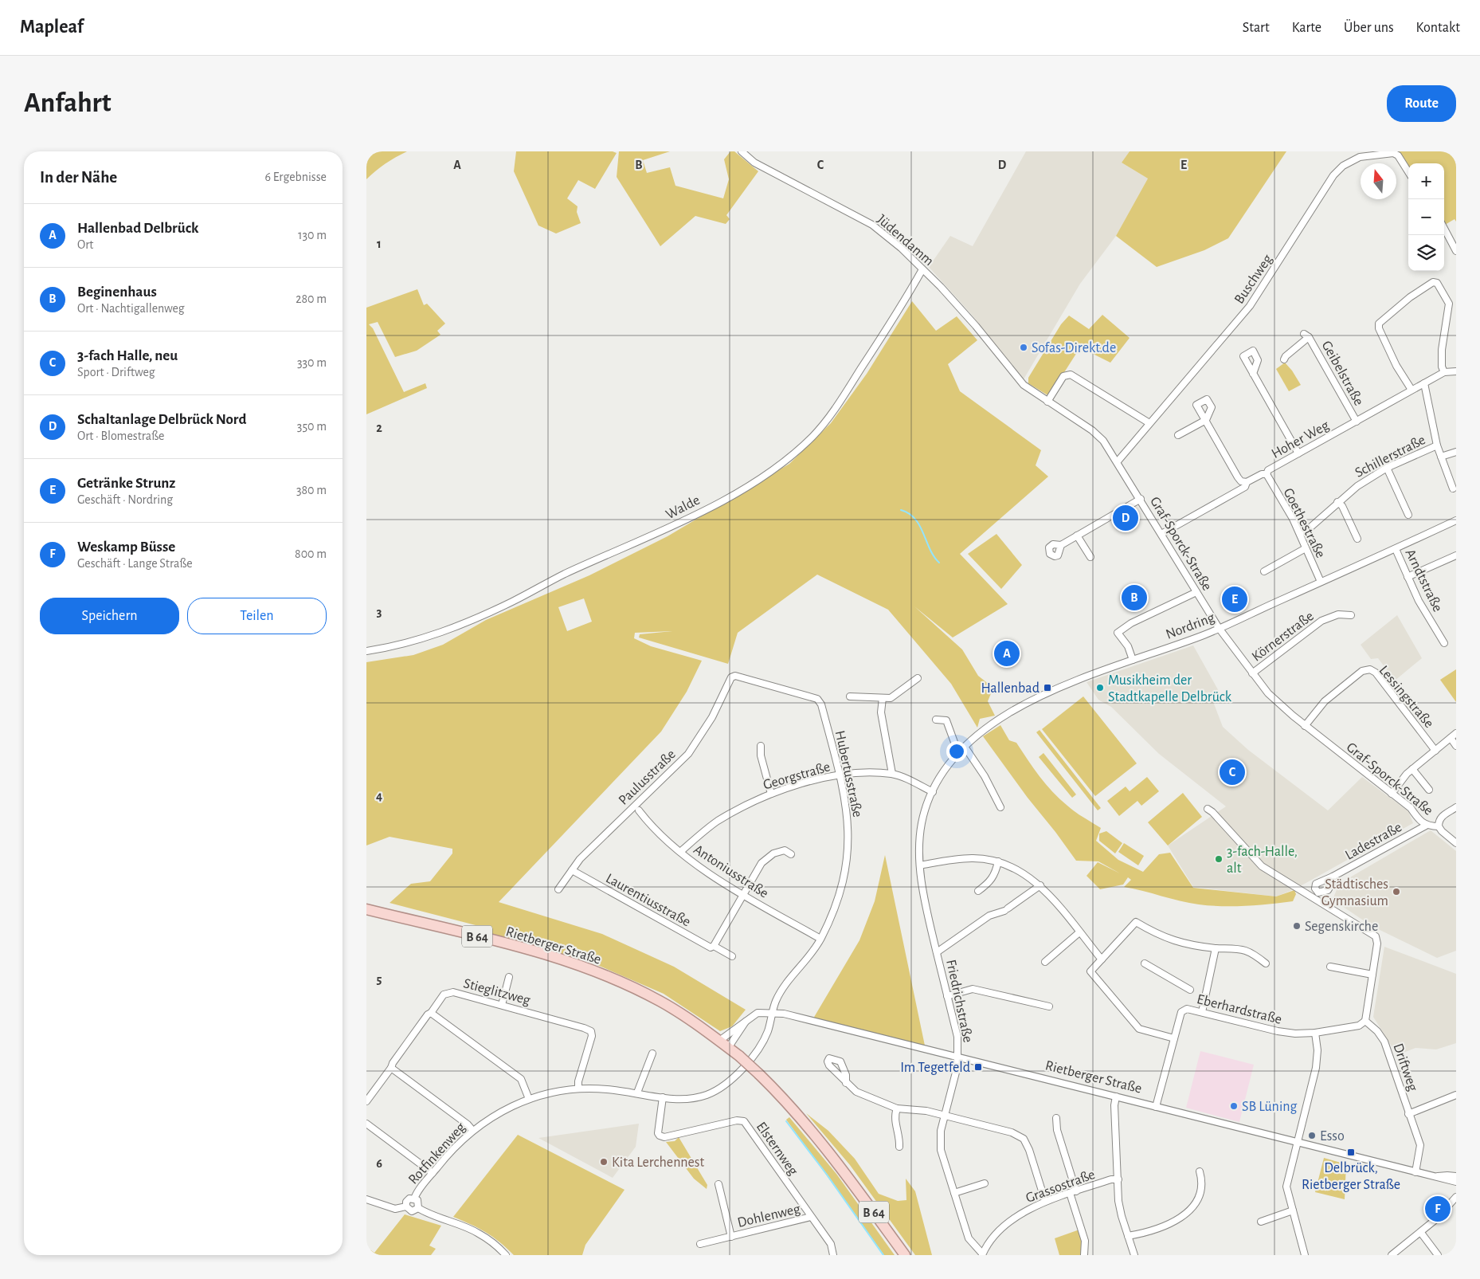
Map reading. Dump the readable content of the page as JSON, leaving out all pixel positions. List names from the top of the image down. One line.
{"streets":{"main road":["B 64","Rietberger Straße"],"street":["Jüdendamm","Buschweg","Geibelstraße","Hoher Weg","Schillerstraße","Walde","Goethestraße","Graf-Sporck-Straße","Arndtstraße","Nordring","Körnerstraße","Lessingstraße","Hubertusstraße","Georgstraße","Paulusstraße","Ladestraße","Antoniusstraße","Laurentiusstraße","Stieglitzweg","Friedrichstraße","Eberhardstraße","Driftweg","Elsternweg","Rotfinkenweg","Grassostraße","Dohlenweg"]},"crossings":[["Jüdendamm","Walde"],["Jüdendamm","Graf-Sporck-Straße"],["Buschweg","Graf-Sporck-Straße"],["Geibelstraße","Hoher Weg"],["Hoher Weg","Goethestraße"],["Hoher Weg","Graf-Sporck-Straße"],["Schillerstraße","Goethestraße"],["Goethestraße","Nordring"],["Graf-Sporck-Straße","Nordring"],["Graf-Sporck-Straße","Körnerstraße"],["Graf-Sporck-Straße","Lessingstraße"],["Graf-Sporck-Straße","Ladestraße"],["Arndtstraße","Nordring"],["Hubertusstraße","Georgstraße"],["Hubertusstraße","Paulusstraße"],["Hubertusstraße","Antoniusstraße"],["Hubertusstraße","Rietberger Straße"],["Hubertusstraße","Rotfinkenweg"],["Georgstraße","Antoniusstraße"],["Georgstraße","Friedrichstraße"],["Paulusstraße","Laurentiusstraße"],["Rietberger Straße","Friedrichstraße"],["Rietberger Straße","Eberhardstraße"],["Rietberger Straße","Driftweg"],["Rietberger Straße","Rotfinkenweg"],["Stieglitzweg","Rotfinkenweg"],["Friedrichstraße","Grassostraße"],["Eberhardstraße","Driftweg"],["Elsternweg","Rotfinkenweg"],["Elsternweg","Dohlenweg"]],"places":{"other":["Sofas-Direkt.de","Musikheim der Stadtkapelle Delbrück","3-fach-Halle, alt","Städtisches Gymnasium","Segenskirche","SB Lüning","Esso","Kita Lerchennest"],"transit":["Hallenbad","Im Tegetfeld","Delbrück, Rietberger Straße"]},"north":"top","page":{"header":"Mapleaf","nav":["Start","Karte","Über uns","Kontakt"],"buttons":["Route",["Speichern","Teilen"]],"title":"Anfahrt","heading":["In der Nähe","6 Ergebnisse"],"map_buttons":["+","−"],"list":[{"mark":"A","name":"Hallenbad Delbrück","note":"Ort","value":"130 m"},{"mark":"B","name":"Beginenhaus","note":"Ort · Nachtigallenweg","value":"280 m"},{"mark":"C","name":"3-fach Halle, neu","note":"Sport · Driftweg","value":"330 m"},{"mark":"D","name":"Schaltanlage Delbrück Nord","note":"Ort · Blomestraße","value":"350 m"},{"mark":"E","name":"Getränke Strunz","note":"Geschäft · Nordring","value":"380 m"},{"mark":"F","name":"Weskamp Büsse","note":"Geschäft · Lange Straße","value":"800 m"}],"pins":["D","B","E","A","C","F"]},"grid":{"columns":["A","B","C","D","E"],"rows":["1","2","3","4","5","6"]}}
